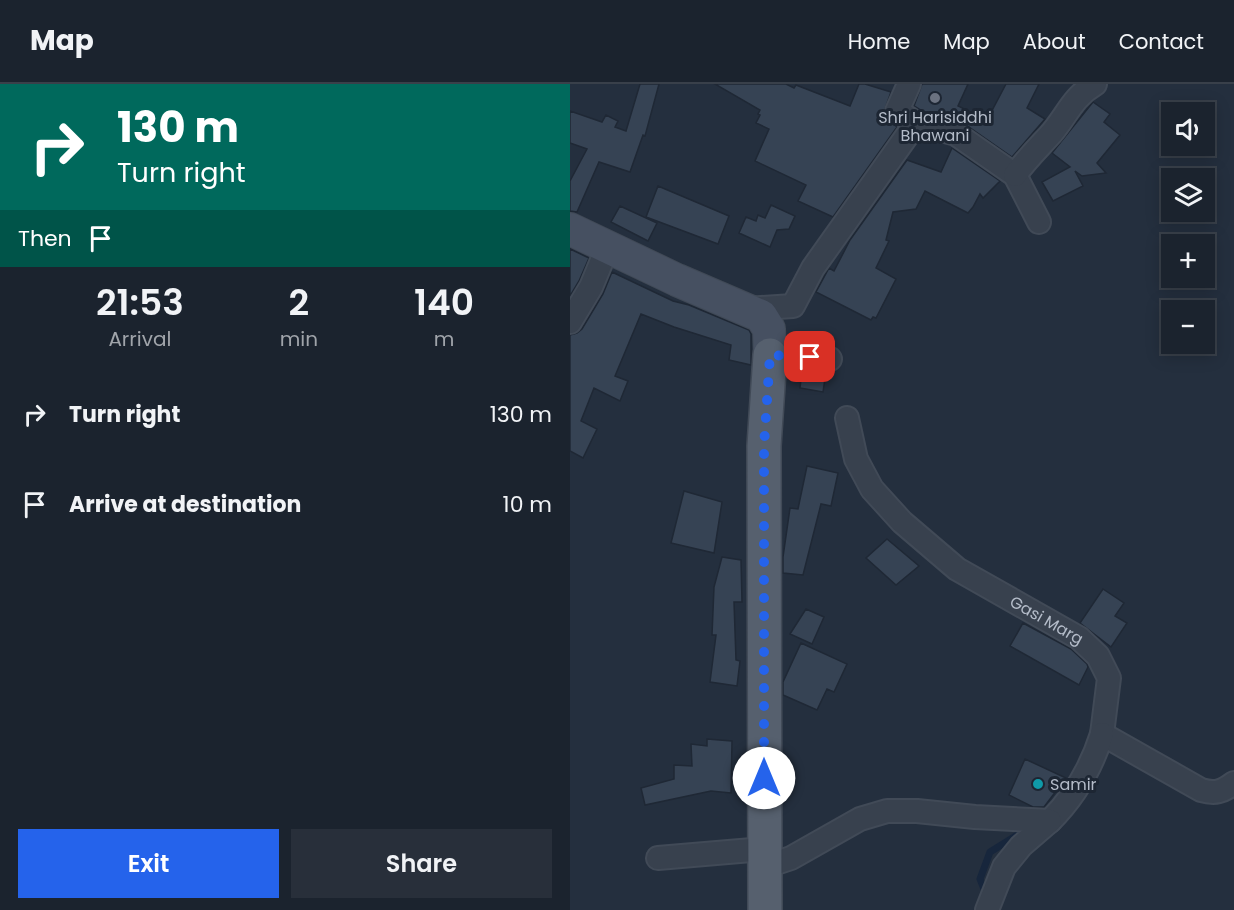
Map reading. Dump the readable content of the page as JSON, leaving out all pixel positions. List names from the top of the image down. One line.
{"streets":{"street":["Gasi Marg"]},"places":["Shri Harisiddhi Bhawani","Samir"],"page":{"header":"Map","nav":["Home","Map","About","Contact"],"turn":["130 m","Turn right"],"map_buttons":["+","−"],"then":"Then","eta":["21:53","Arrival","2","min","140","m"],"list":[{"name":"Turn right","value":"130 m"},{"name":"Arrive at destination","value":"10 m"}],"buttons":["Exit","Share"]}}
